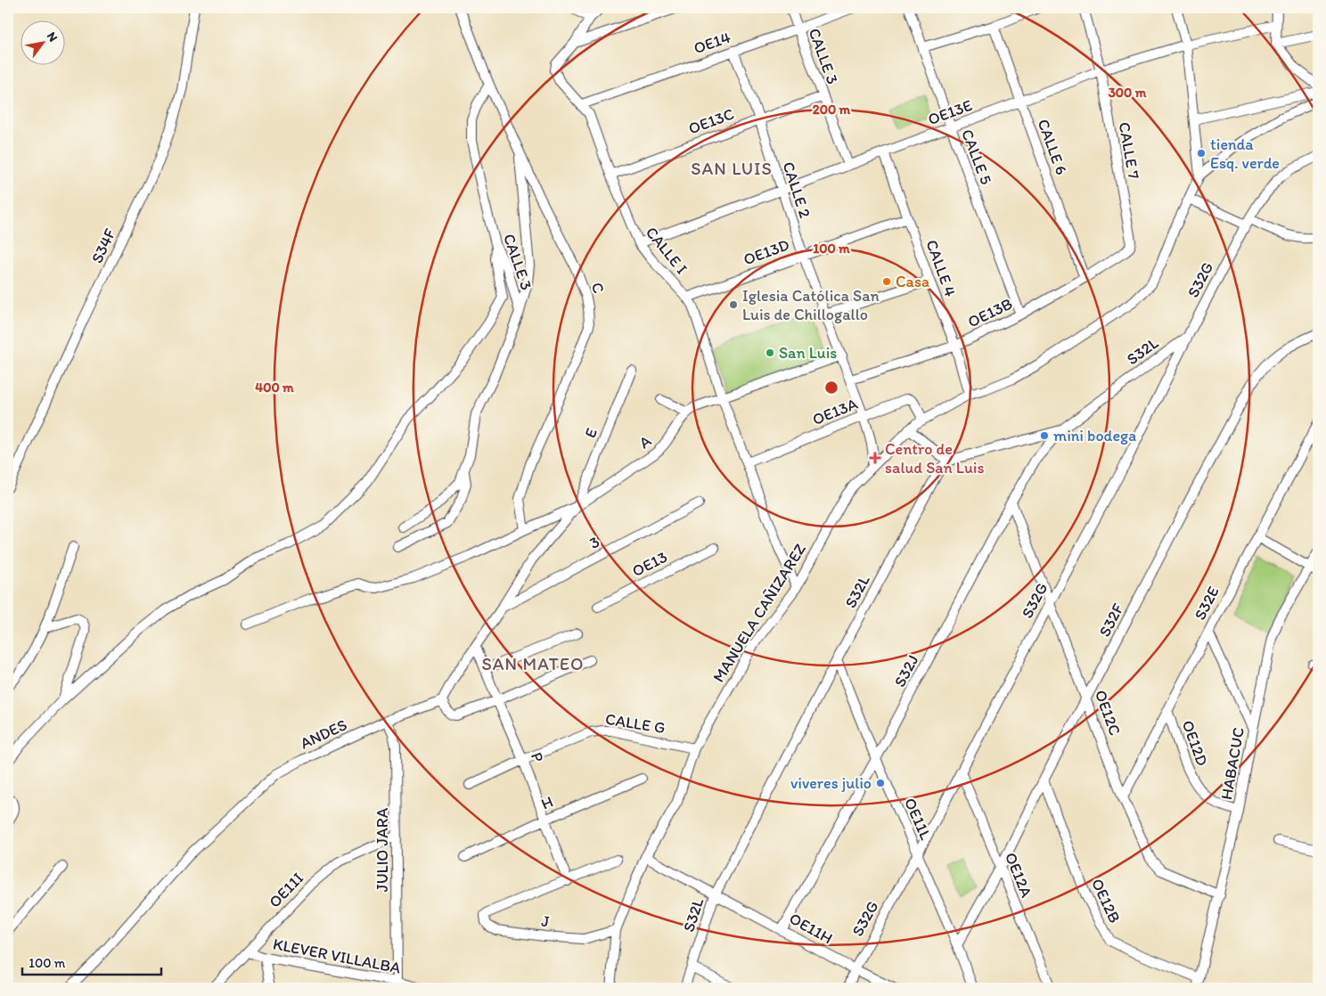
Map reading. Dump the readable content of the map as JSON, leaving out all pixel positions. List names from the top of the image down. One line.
{"streets":{"street":["OE14","CALLE 3","OE13E","OE13C","CALLE 6","CALLE 7","CALLE 5","CALLE 2","S34F","CALLE I","OE13D","CALLE 4","S32G","C","OE13B","S32L","OE13A","E","A","3","OE13","S32E","MANUELA CAÑIZAREZ","S32F","S32J","OE12C","CALLE G","ANDES","OE12D","P","HABACUC","H","OE11L","JULIO JARA","OE12A","OE11I","OE12B","J","OE11H","KLEVER VILLALBA"]},"crossings":[["OE14","CALLE 3"],["OE14","CALLE 2"],["OE14","CALLE I"],["CALLE 3","OE13E"],["CALLE 3","OE13C"],["CALLE 3","C"],["OE13E","CALLE 6"],["OE13E","CALLE 7"],["OE13E","CALLE 5"],["OE13E","CALLE 2"],["OE13E","CALLE I"],["OE13E","CALLE 4"],["OE13C","CALLE 2"],["OE13C","CALLE I"],["CALLE 6","OE13B"],["CALLE 7","OE13B"],["CALLE 5","OE13B"],["CALLE 2","OE13D"],["CALLE 2","OE13B"],["CALLE 2","OE13A"],["CALLE 2","MANUELA CAÑIZAREZ"],["CALLE I","OE13D"],["CALLE I","OE13A"],["CALLE I","MANUELA CAÑIZAREZ"],["OE13D","CALLE 4"],["CALLE 4","OE13B"],["CALLE 4","MANUELA CAÑIZAREZ"],["S32G","S32L"],["S32G","OE12C"],["S32G","OE11L"],["S32G","OE12A"],["S32G","OE11H"],["S32L","S32J"],["S32L","OE11L"],["S32L","OE11H"],["OE13A","MANUELA CAÑIZAREZ"],["E","A"],["S32E","OE12C"],["S32E","OE12D"],["MANUELA CAÑIZAREZ","CALLE G"],["MANUELA CAÑIZAREZ","J"],["S32F","OE12C"],["S32F","OE11L"],["S32F","OE12A"],["S32F","OE12B"],["S32J","OE12C"],["S32J","OE11L"],["S32J","OE11H"],["OE12C","HABACUC"],["CALLE G","P"],["ANDES","JULIO JARA"],["OE12D","HABACUC"],["P","H"],["P","J"],["HABACUC","OE12B"],["JULIO JARA","OE11I"],["JULIO JARA","KLEVER VILLALBA"],["OE11I","KLEVER VILLALBA"]],"districts":["SAN LUIS","SAN MATEO"],"places":{"other":["tienda Esq. verde","Casa","Iglesia Católica San Luis de Chillogallo","San Luis","mini bodega","viveres julio"],"health":["Centro de salud San Luis"]},"scale_bar":"100 m","north":"top right","rings":["300 m","200 m","100 m","400 m"]}
